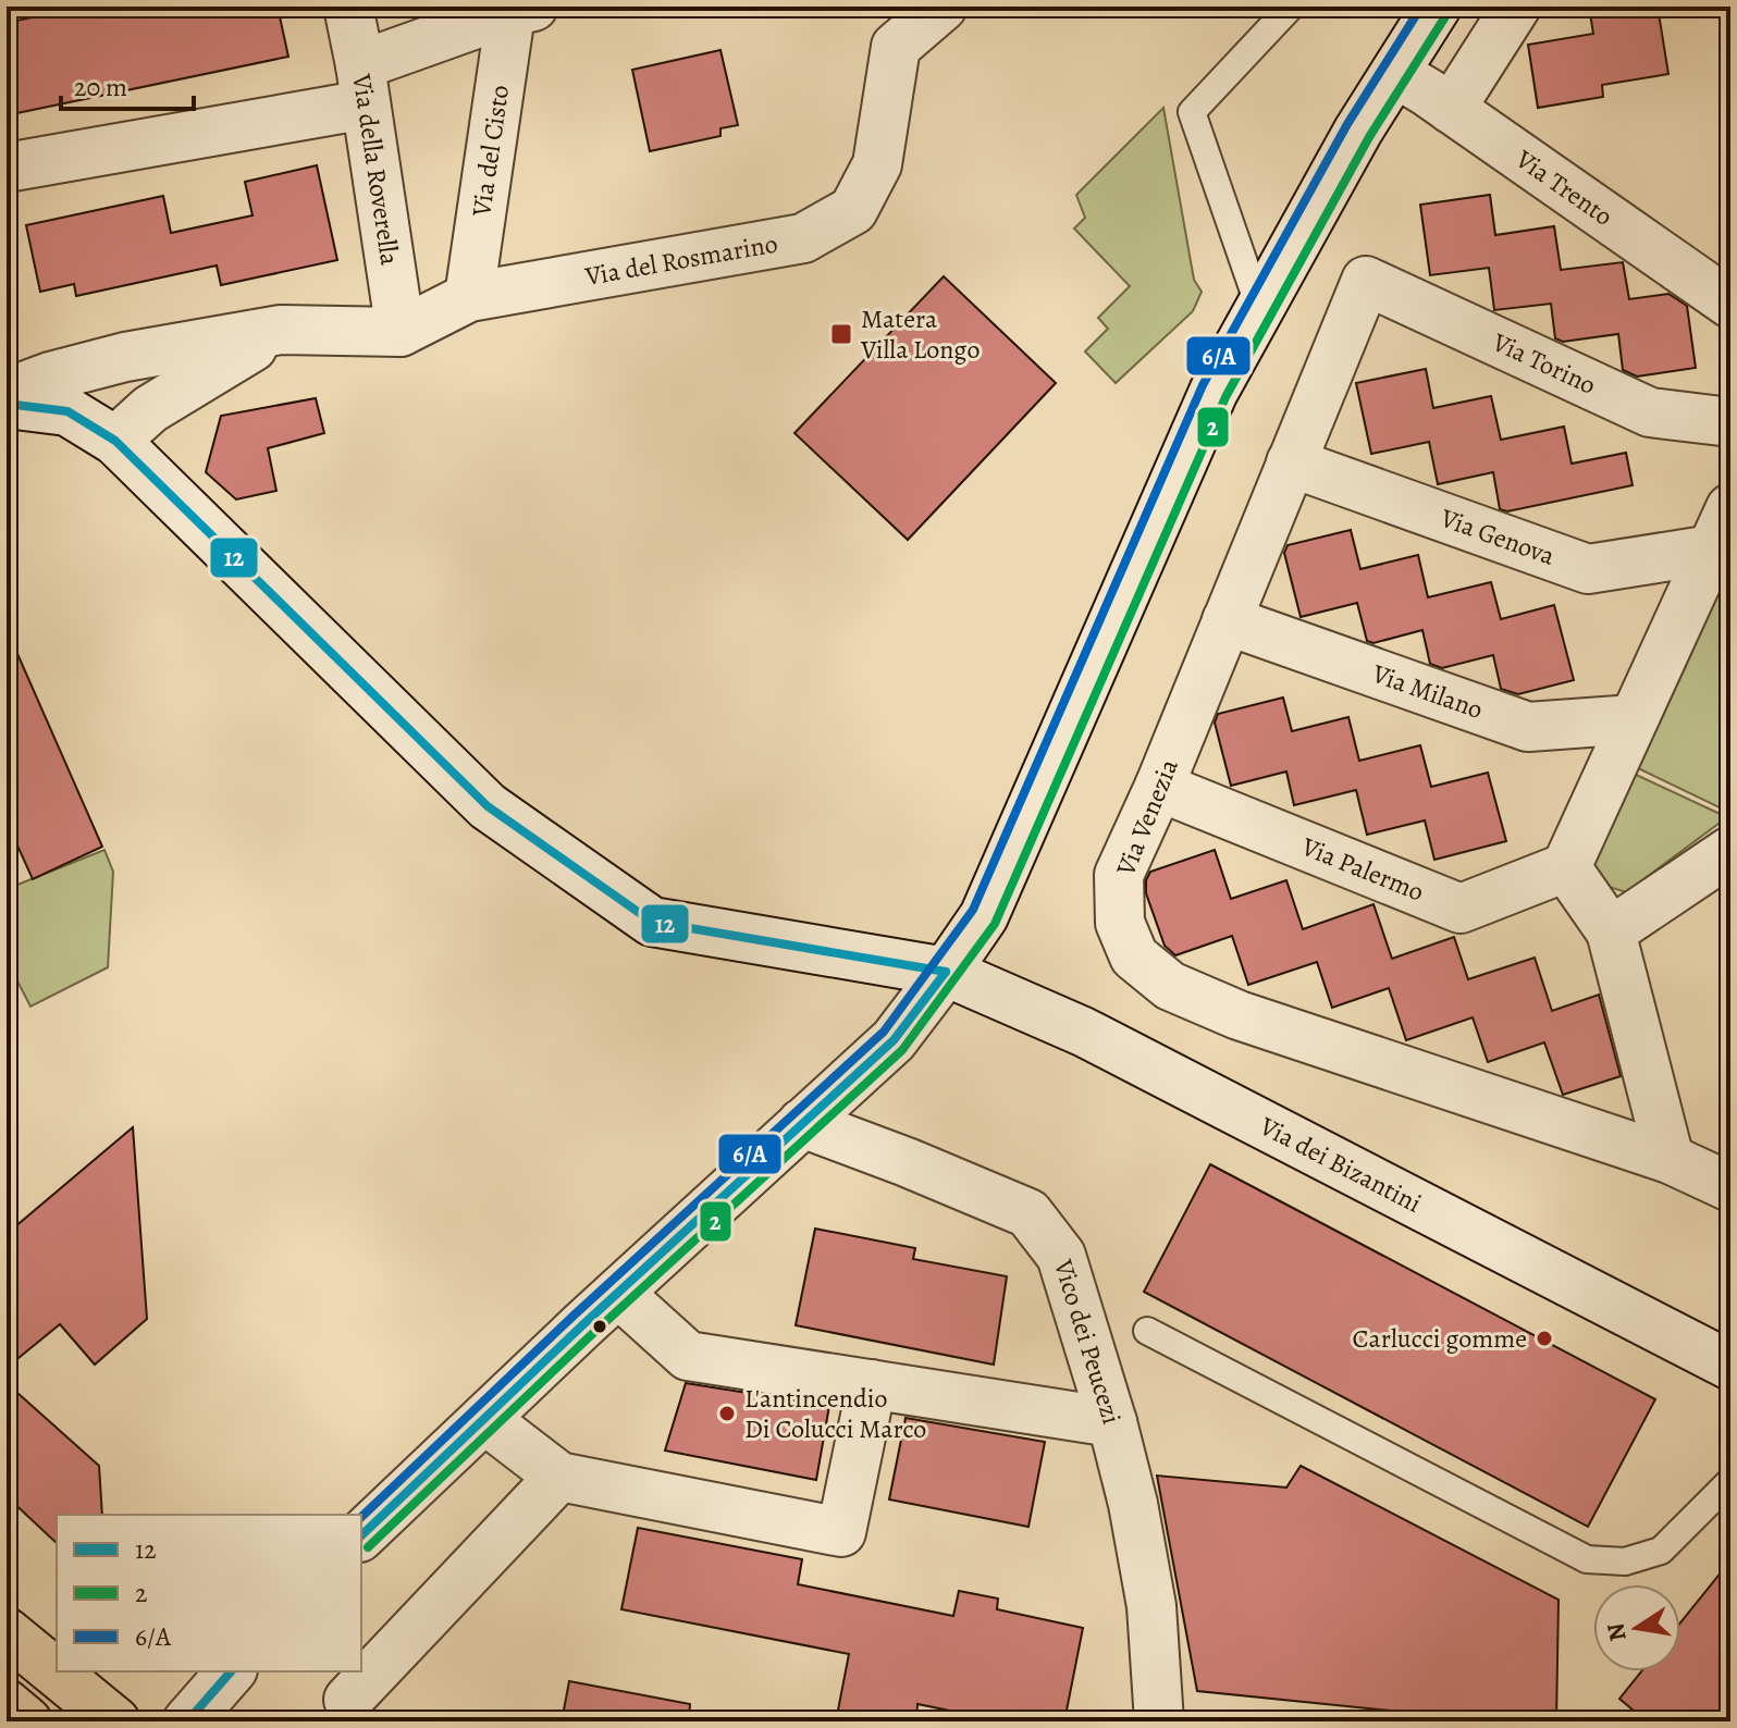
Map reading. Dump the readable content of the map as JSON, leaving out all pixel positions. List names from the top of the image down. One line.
{"streets":{"street":["Via del Cisto","Via della Roverella","Via Trento","Via del Rosmarino","Via Torino","Via Genova","Via Milano","Via Venezia","Via Palermo","Via dei Bizantini","Vico dei Peucezi"]},"crossings":[["Via del Cisto","Via del Rosmarino"],["Via della Roverella","Via del Rosmarino"],["Via Torino","Via Venezia"],["Via Genova","Via Venezia"],["Via Milano","Via Venezia"],["Via Venezia","Via Palermo"]],"places":{"transit":["Matera Villa Longo"],"other":["Carlucci gomme","L'antincendio Di Colucci Marco"]},"lines":["transit line 6/A","transit line 2","transit line 12"],"legend":["12","2","6/A"],"scale_bar":"20 m","north":"left"}
